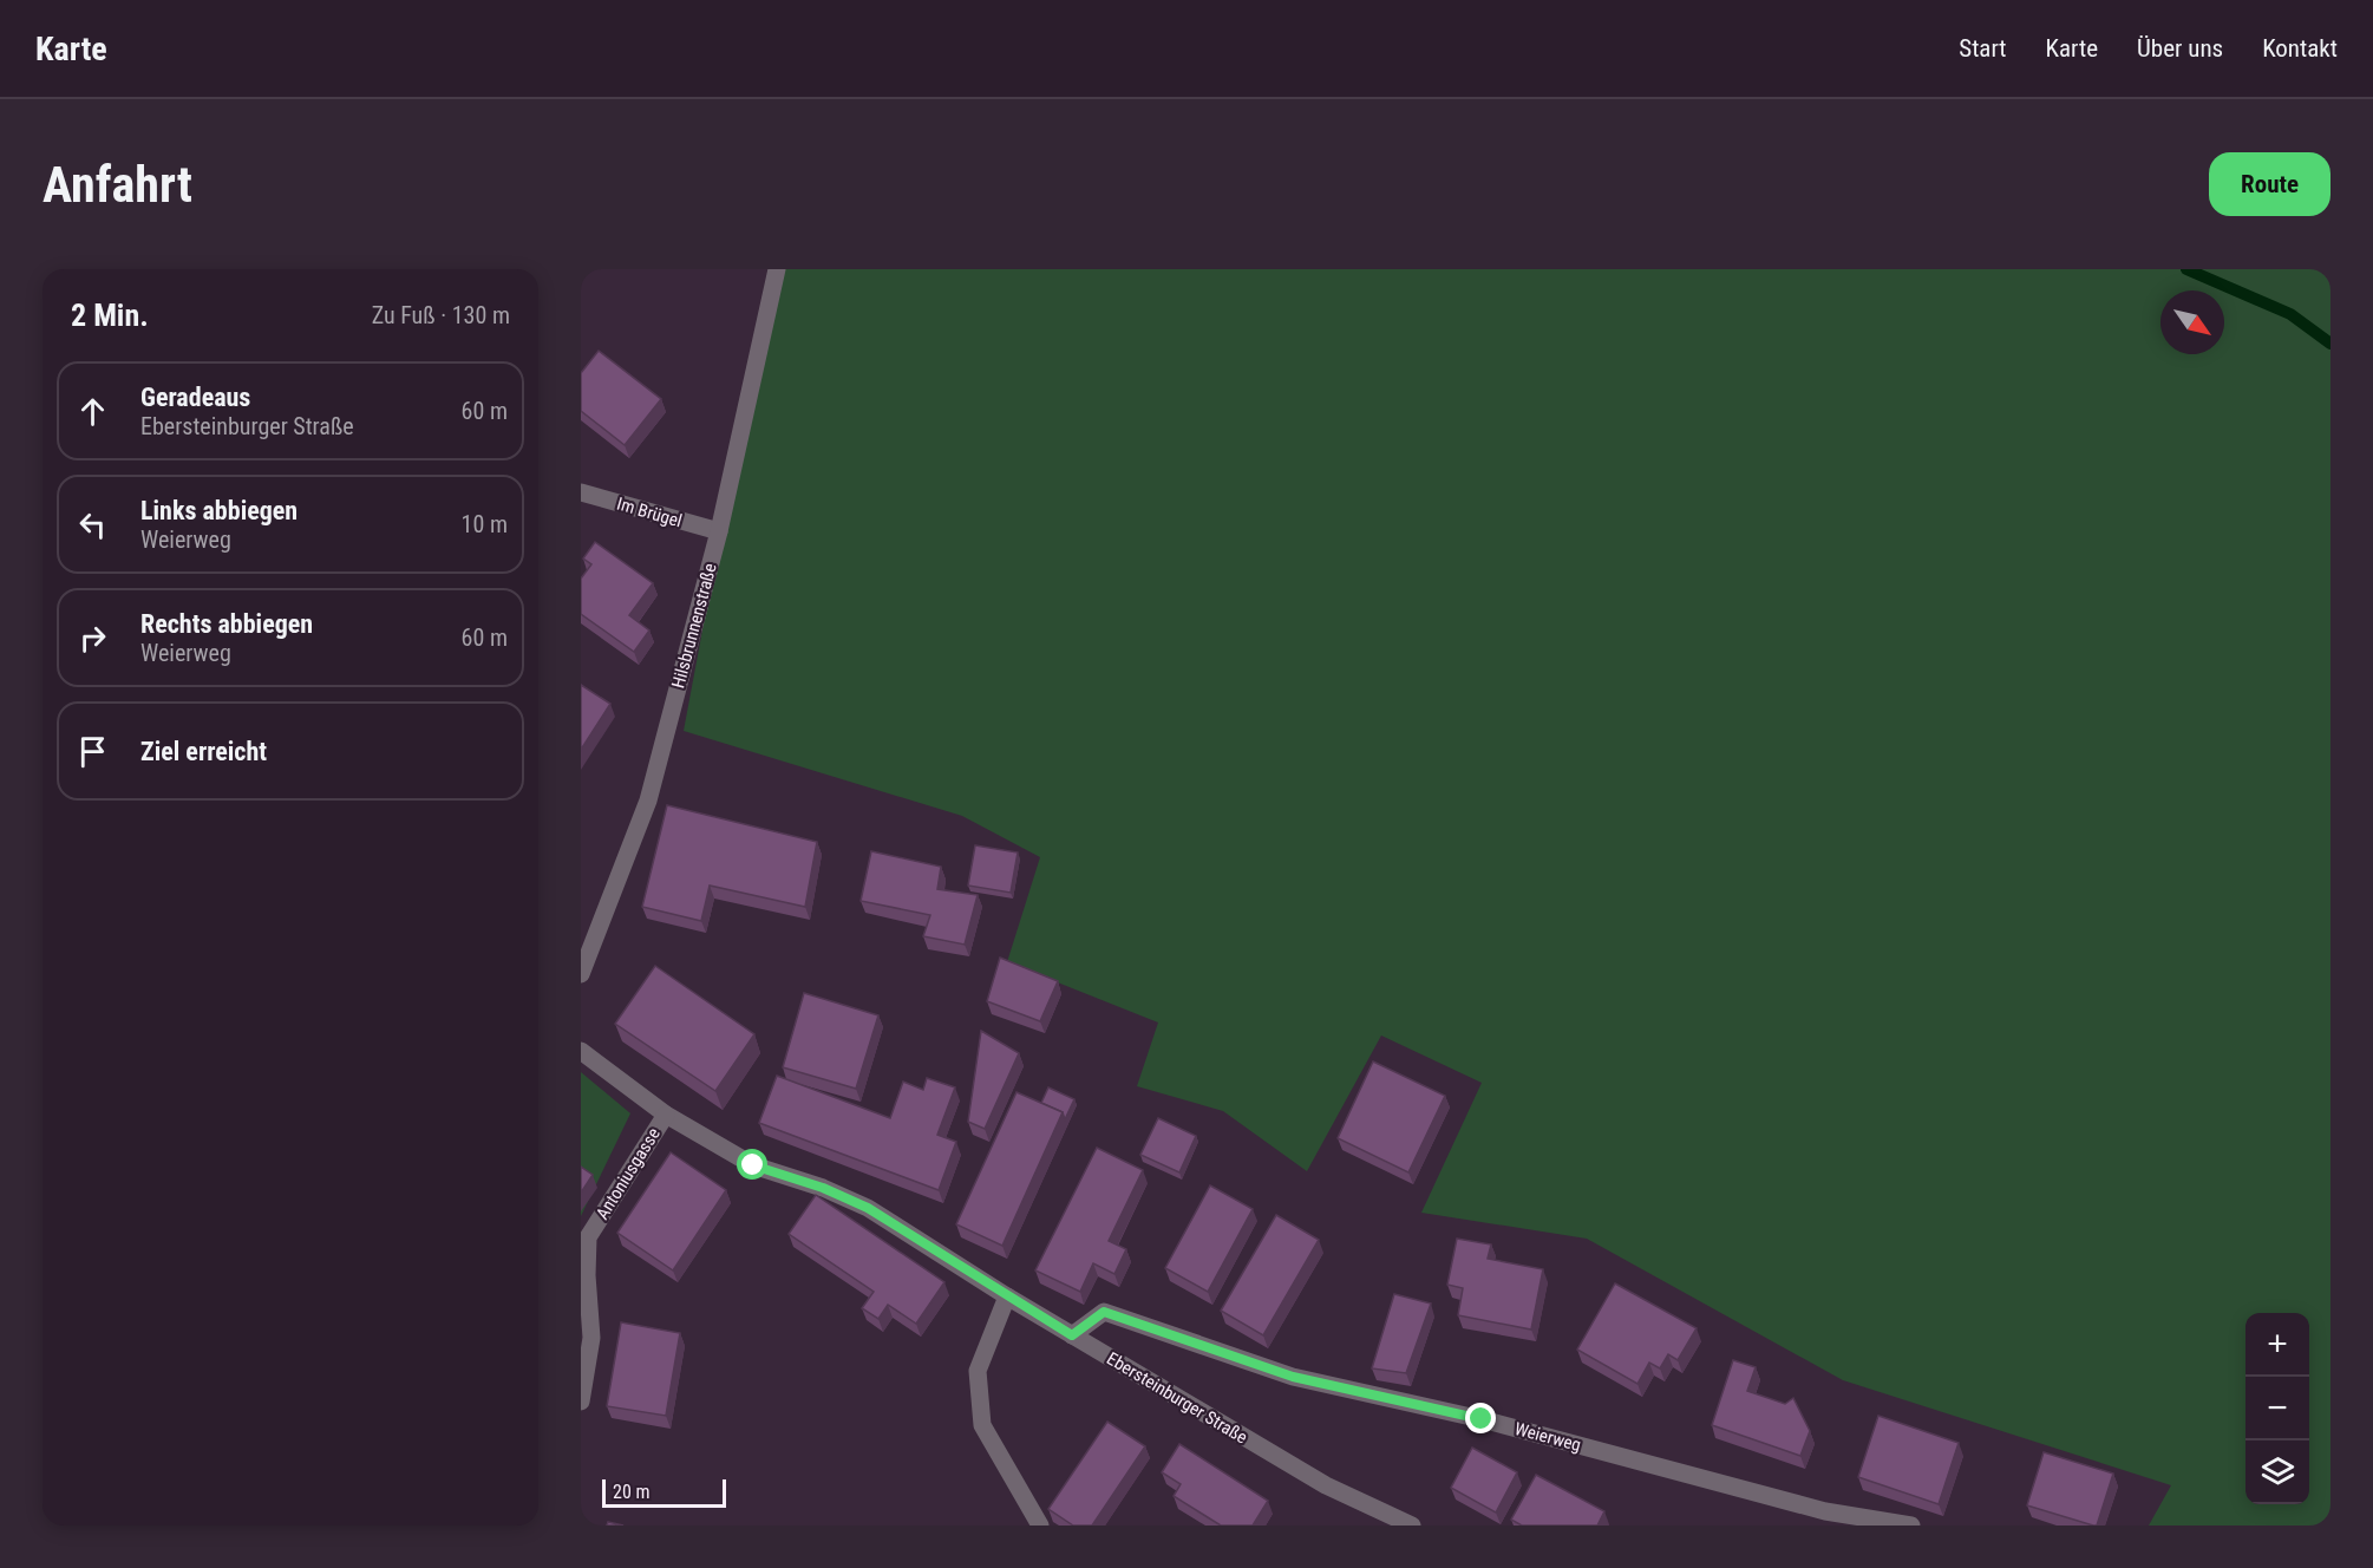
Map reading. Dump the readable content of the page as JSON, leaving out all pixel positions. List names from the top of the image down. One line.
{"streets":{"street":["Im Brügel","Hilsbrunnenstraße","Antoniusgasse","Ebersteinburger Straße","Weierweg"]},"crossings":[["Im Brügel","Hilsbrunnenstraße"],["Antoniusgasse","Ebersteinburger Straße"],["Ebersteinburger Straße","Weierweg"]],"scale_bar":"20 m","north":"bottom right","page":{"header":"Karte","nav":["Start","Karte","Über uns","Kontakt"],"buttons":"Route","title":"Anfahrt","heading":["2 Min.","Zu Fuß · 130 m"],"list":[["Geradeaus","Ebersteinburger Straße","60 m"],["Links abbiegen","Weierweg","10 m"],["Rechts abbiegen","Weierweg","60 m"],"Ziel erreicht"],"map_buttons":["+","−"],"scale":"20 m"}}
